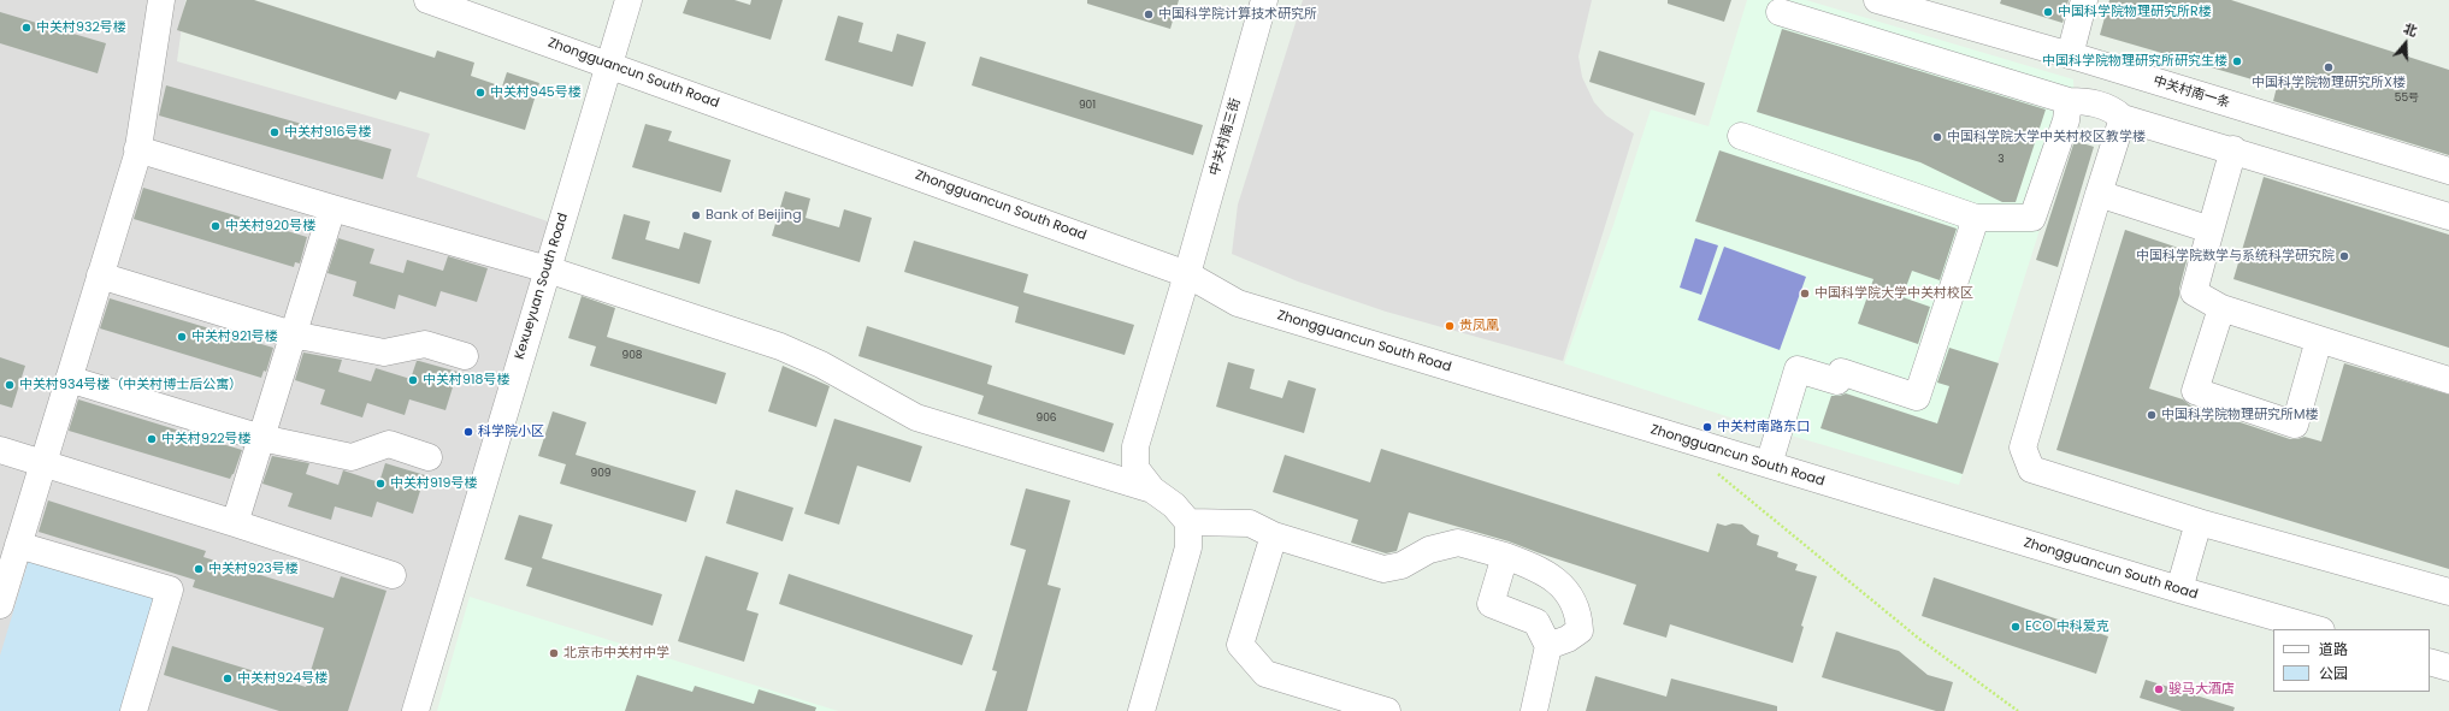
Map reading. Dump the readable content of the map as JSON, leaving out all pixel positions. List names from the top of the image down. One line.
{"streets":{"street":["Zhongguancun South Road","中关村南一条","中关村南三街","Kexueyuan South Road"]},"crossings":[["Zhongguancun South Road","中关村南三街"],["Zhongguancun South Road","Kexueyuan South Road"]],"places":["中国科学院物理研究所R楼","中国科学院计算技术研究所","中关村932号楼","中国科学院物理研究所研究生楼","中国科学院物理研究所X楼","中关村945号楼","中关村916号楼","中国科学院大学中关村校区教学楼","Bank of Beijing","中关村920号楼","中国科学院数学与系统科学研究院","中国科学院大学中关村校区","贵凤凰","中关村921号楼","中关村918号楼","中关村934号楼（中关村博士后公寓）","中国科学院物理研究所M楼","中关村南路东口","科学院小区","中关村922号楼","中关村919号楼","中关村923号楼","ECO 中科爱克","北京市中关村中学","中关村924号楼","骏马大酒店"],"house_numbers":["55号","901","3","908","906","909"],"legend":["道路","公园"],"north":"top"}
